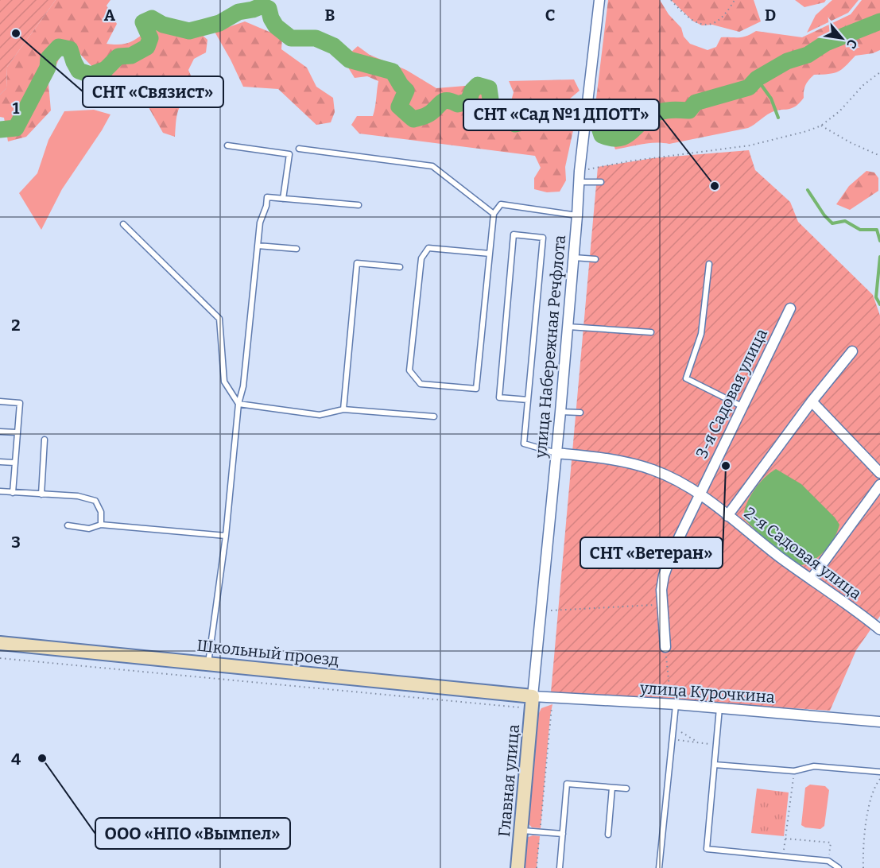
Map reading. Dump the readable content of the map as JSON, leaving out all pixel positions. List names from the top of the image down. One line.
{"streets":{"street":["улица Набережная Речфлота","3-я Садовая улица","2-я Садовая улица","Школьный проезд","улица Курочкина","Главная улица"]},"crossings":[["улица Набережная Речфлота","2-я Садовая улица"],["улица Набережная Речфлота","Школьный проезд"],["улица Набережная Речфлота","улица Курочкина"],["улица Набережная Речфлота","Главная улица"],["3-я Садовая улица","2-я Садовая улица"],["Школьный проезд","улица Курочкина"],["Школьный проезд","Главная улица"],["улица Курочкина","Главная улица"]],"places":["СНТ «Связист»","СНТ «Сад №1 ДПОТТ»","СНТ «Ветеран»","ООО «НПО «Вымпел»"],"north":"bottom right","grid":{"columns":["A","B","C","D"],"rows":["1","2","3","4"]}}
